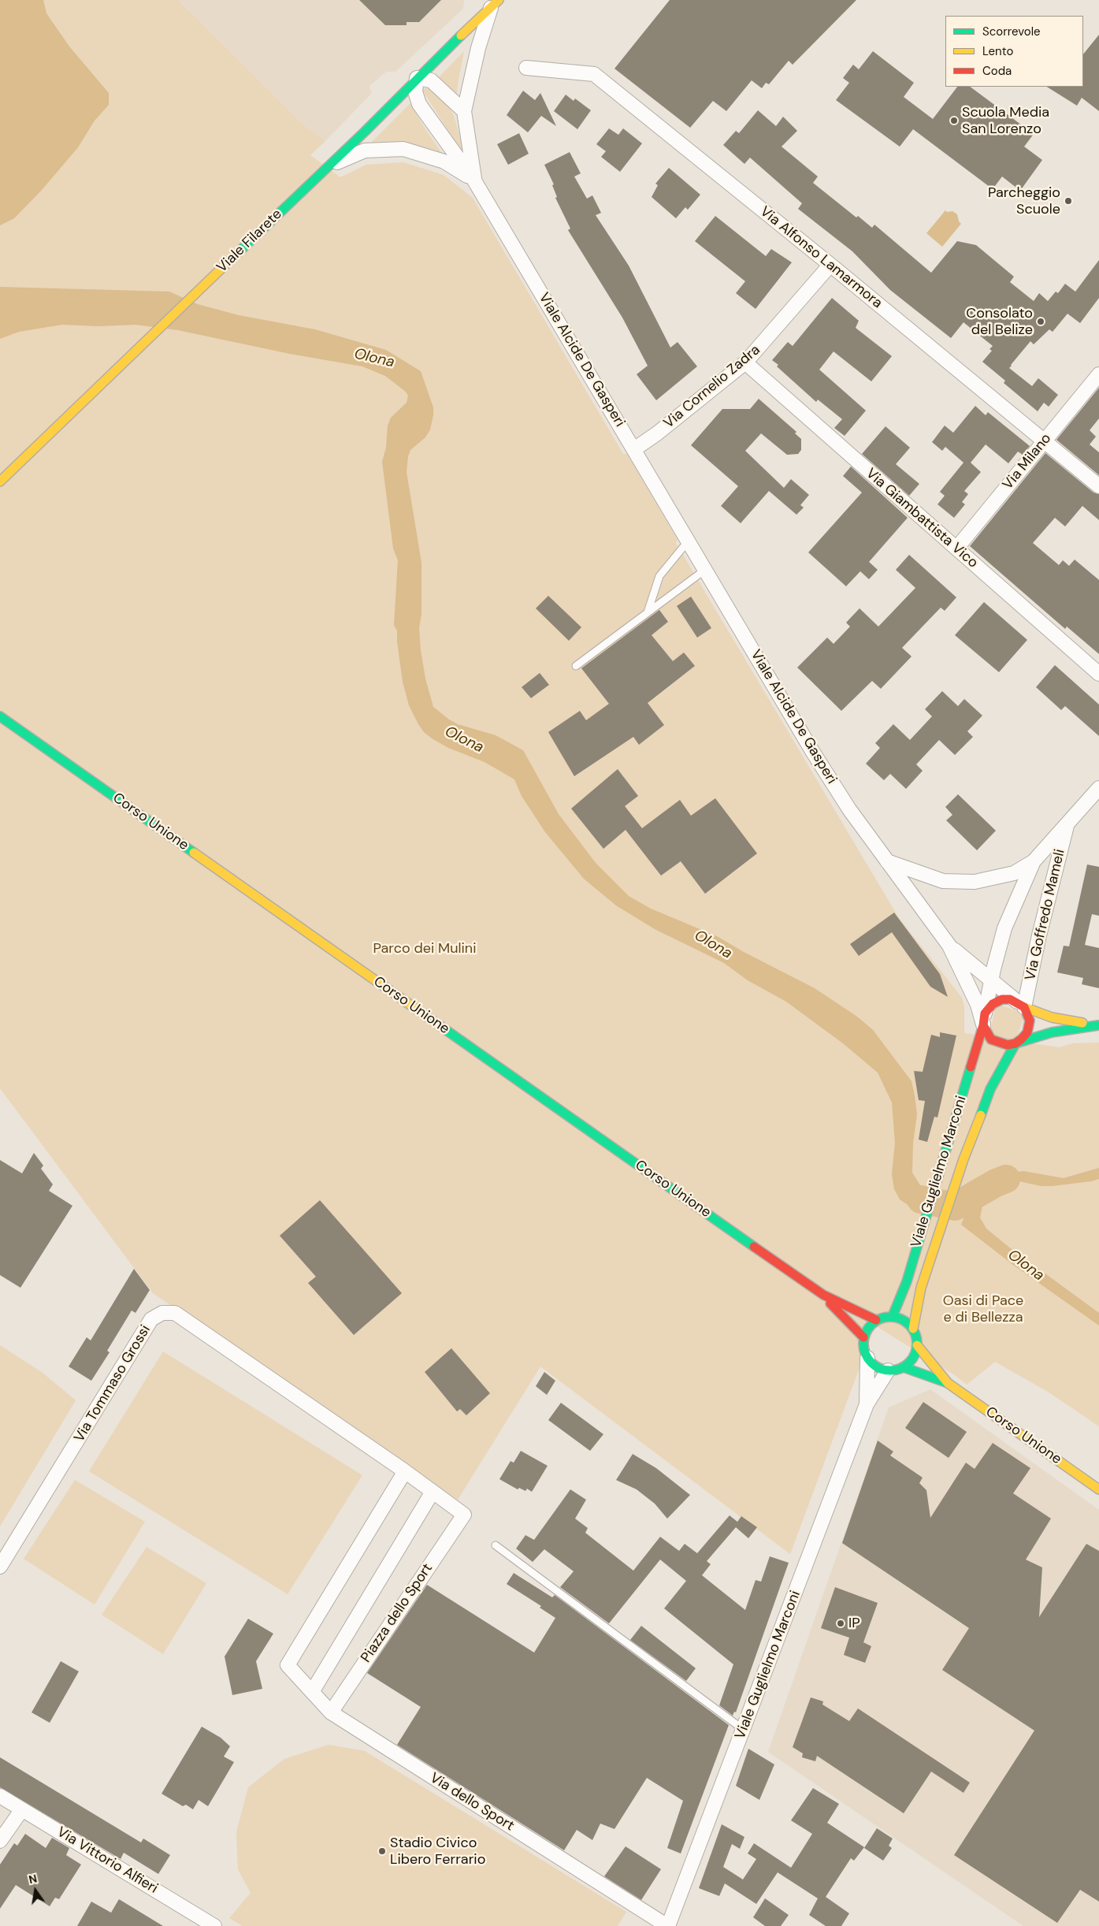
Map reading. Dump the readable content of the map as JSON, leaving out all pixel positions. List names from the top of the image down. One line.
{"streets":{"street":["Viale Filarete","Via Alfonso Lamarmora","Viale Alcide De Gasperi","Via Cornelio Zadra","Via Milano","Via Giambattista Vico","Corso Unione","Via Goffredo Mameli","Viale Guglielmo Marconi","Via Tommaso Grossi","Piazza dello Sport","Via dello Sport","Via Vittorio Alfieri"]},"crossings":[["Viale Filarete","Viale Alcide De Gasperi"],["Via Alfonso Lamarmora","Via Cornelio Zadra"],["Via Alfonso Lamarmora","Via Milano"],["Viale Alcide De Gasperi","Via Cornelio Zadra"],["Viale Alcide De Gasperi","Via Goffredo Mameli"],["Via Cornelio Zadra","Via Giambattista Vico"],["Via Milano","Via Giambattista Vico"],["Corso Unione","Viale Guglielmo Marconi"],["Via Goffredo Mameli","Viale Guglielmo Marconi"],["Viale Guglielmo Marconi","Via dello Sport"],["Via Tommaso Grossi","Via dello Sport"],["Piazza dello Sport","Via dello Sport"]],"water":["Olona"],"parks":["Parco dei Mulini","Oasi di Pace e di Bellezza"],"places":["Scuola Media San Lorenzo","Parcheggio Scuole","Consolato del Belize","IP","Stadio Civico Libero Ferrario"],"legend":["Scorrevole","Lento","Coda"],"north":"top"}
